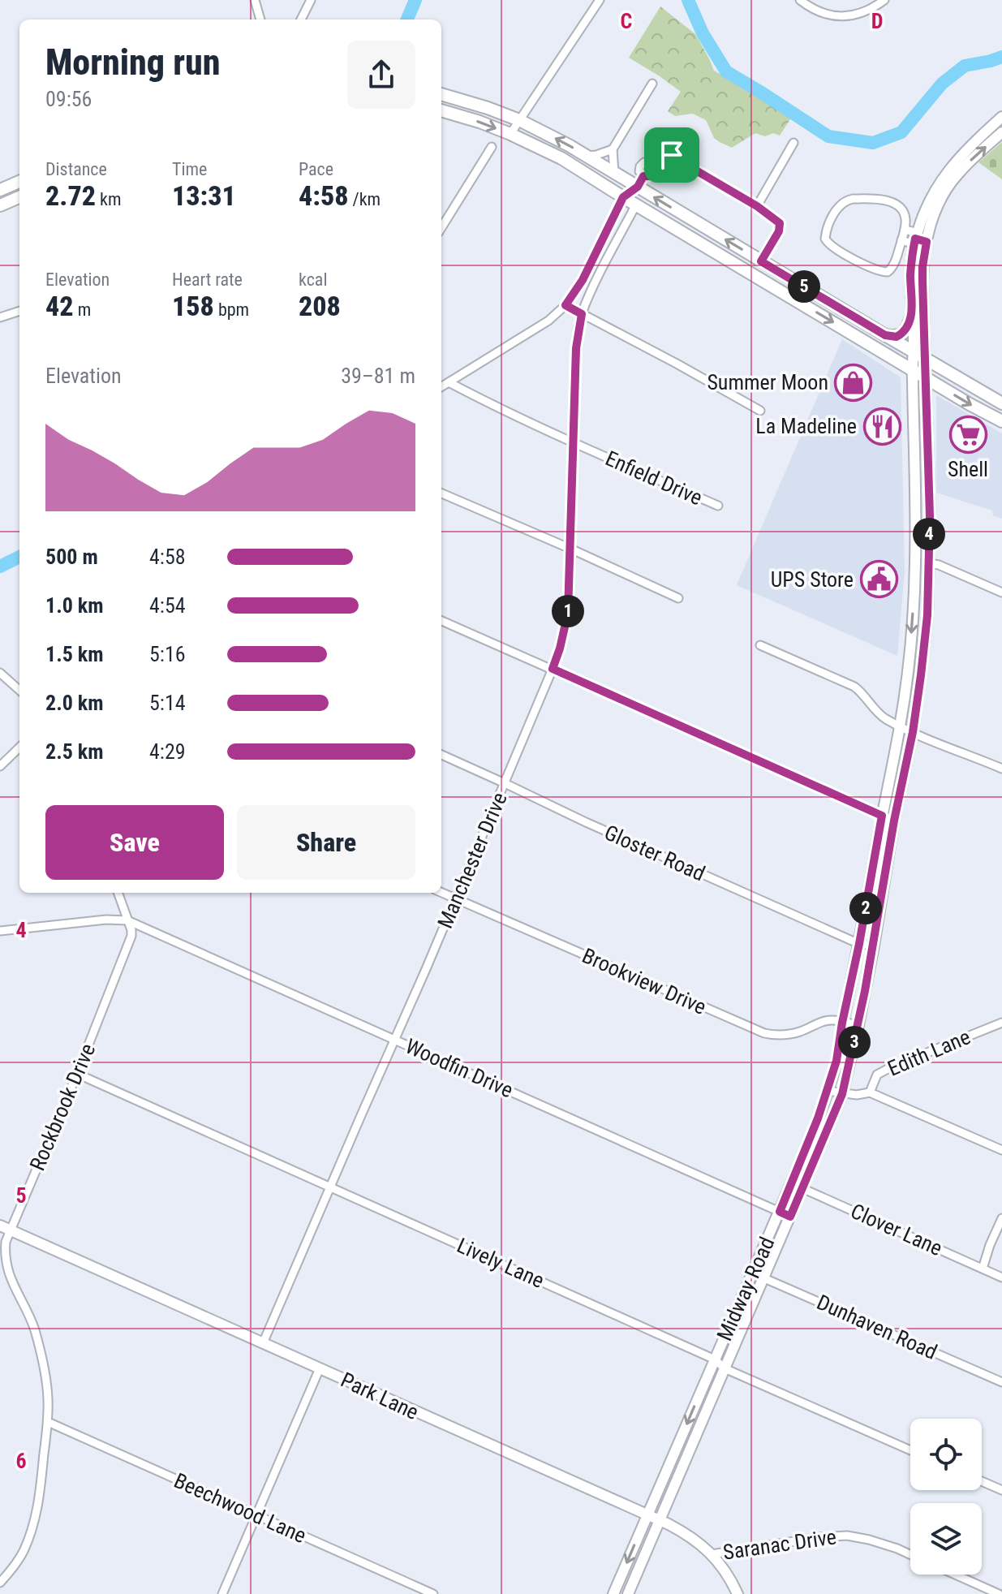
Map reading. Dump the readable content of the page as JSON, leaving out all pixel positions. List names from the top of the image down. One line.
{"streets":{"main road":["Midway Road","Park Lane"],"street":["Enfield Drive","Gloster Road","Manchester Drive","Brookview Drive","Edith Lane","Woodfin Drive","Rockbrook Drive","Clover Lane","Lively Lane","Dunhaven Road","Beechwood Lane","Saranac Drive"]},"crossings":[["Enfield Drive","Manchester Drive"],["Gloster Road","Manchester Drive"],["Gloster Road","Midway Road"],["Manchester Drive","Brookview Drive"],["Manchester Drive","Woodfin Drive"],["Manchester Drive","Lively Lane"],["Manchester Drive","Park Lane"],["Brookview Drive","Midway Road"],["Edith Lane","Midway Road"],["Woodfin Drive","Rockbrook Drive"],["Woodfin Drive","Midway Road"],["Rockbrook Drive","Lively Lane"],["Rockbrook Drive","Park Lane"],["Rockbrook Drive","Beechwood Lane"],["Clover Lane","Midway Road"],["Lively Lane","Midway Road"],["Midway Road","Dunhaven Road"],["Midway Road","Park Lane"],["Park Lane","Saranac Drive"]],"places":{"shop":["Summer Moon"],"restaurant":["La Madeline"],"supermarket":["Shell"],"public building":["UPS Store"]},"page":{"heading":["Morning run","09:56"],"stats":[["Distance","2.72 km"],["Time","13:31"],["Pace","4:58 /km"],["Elevation","42 m"],["Heart rate","158 bpm"],["kcal","208"]],"pins":["5","4","1","2","3"],"chart":["Elevation","39–81 m"],"list":[{"name":"500 m","note":"4:58"},{"name":"1.0 km","note":"4:54"},{"name":"1.5 km","note":"5:16"},{"name":"2.0 km","note":"5:14"},{"name":"2.5 km","note":"4:29"}],"buttons":["Save","Share"]},"grid":{"columns":["C","D"],"rows":["4","5","6"]}}
